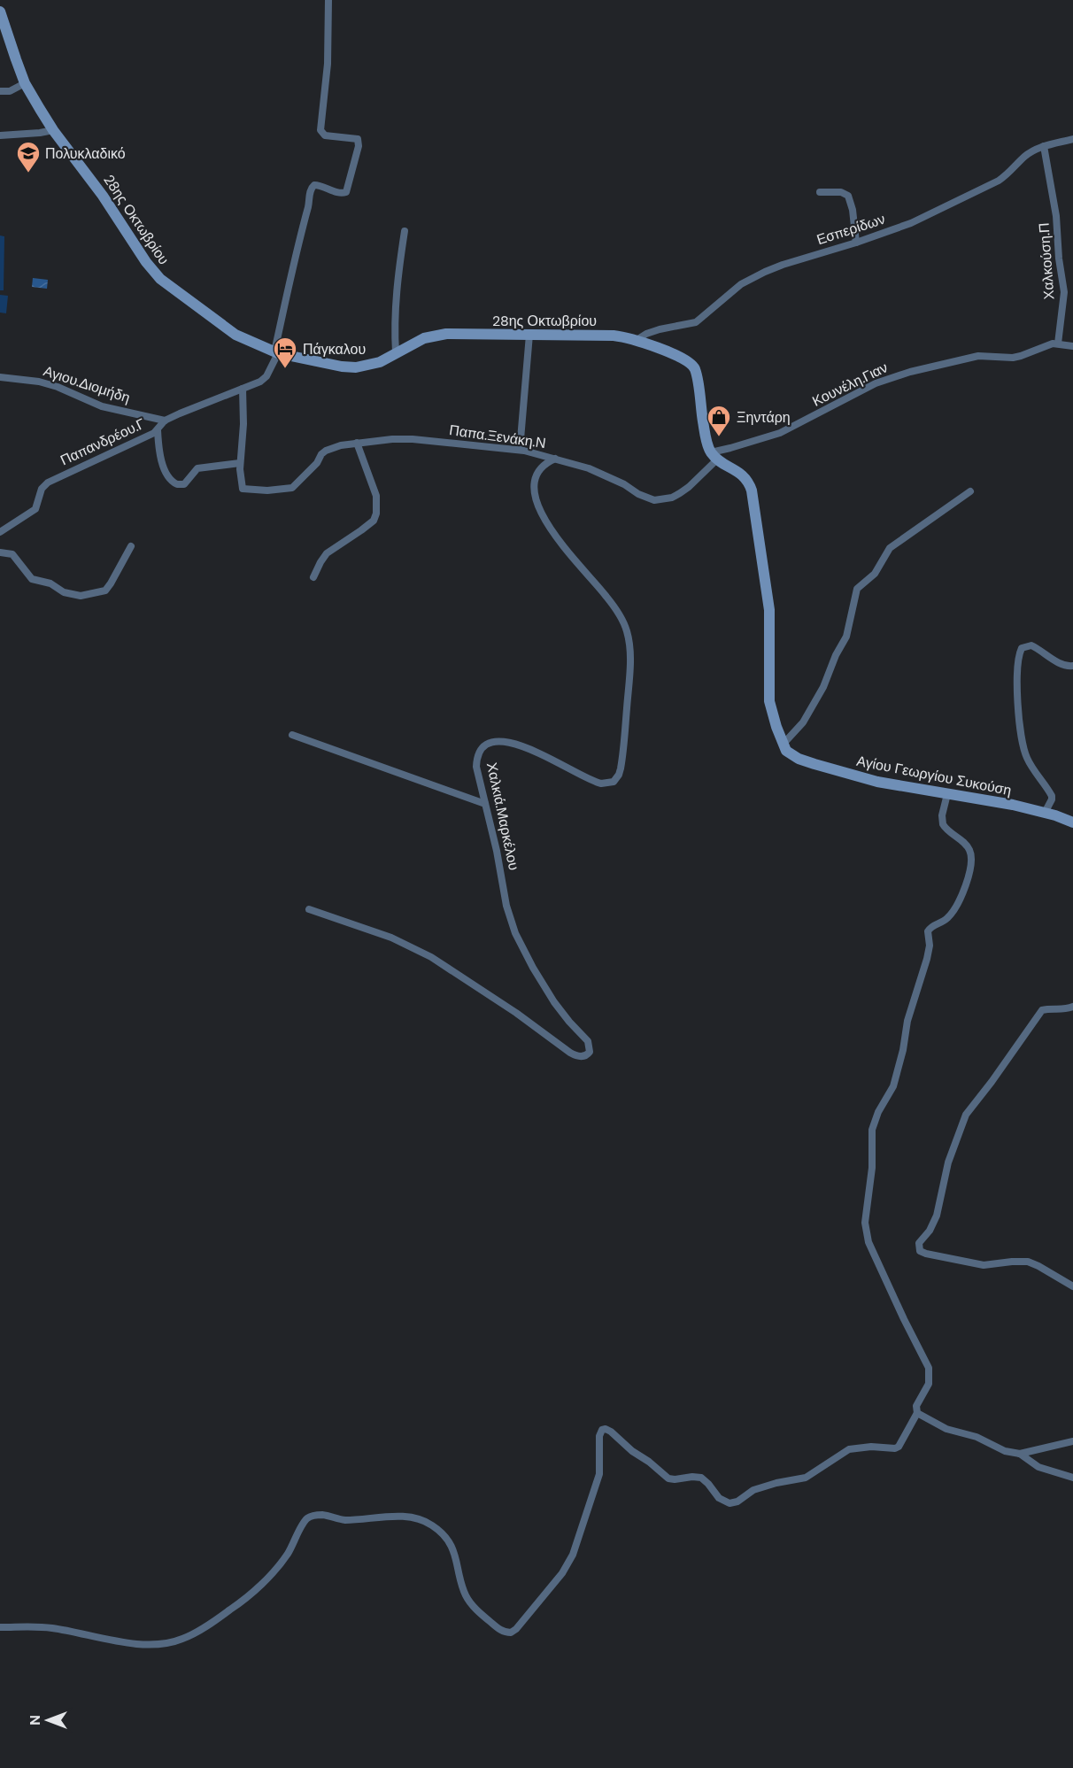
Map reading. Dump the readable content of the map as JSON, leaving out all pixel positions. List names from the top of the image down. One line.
{"streets":{"main road":["28ης Οκτωβρίου","Αγίου Γεωργίου Συκούση"],"street":["Εσπερίδων","Χαλκούση.Π","Αγιου.Διομήδη","Κουνέλη.Γιαν","Παπα.Ξενάκη.Ν","Παπανδρέου.Γ","Χαλκιά.Μαρκέλου"]},"crossings":[["28ης Οκτωβρίου","Εσπερίδων"],["28ης Οκτωβρίου","Παπανδρέου.Γ"],["Εσπερίδων","Χαλκούση.Π"],["Χαλκούση.Π","Κουνέλη.Γιαν"],["Αγιου.Διομήδη","Παπανδρέου.Γ"],["Κουνέλη.Γιαν","Παπα.Ξενάκη.Ν"],["Παπα.Ξενάκη.Ν","Χαλκιά.Μαρκέλου"]],"places":{"school or university":["Πολυκλαδικό"],"hotel":["Πάγκαλου"],"shop":["Ξηντάρη"]},"north":"left"}
